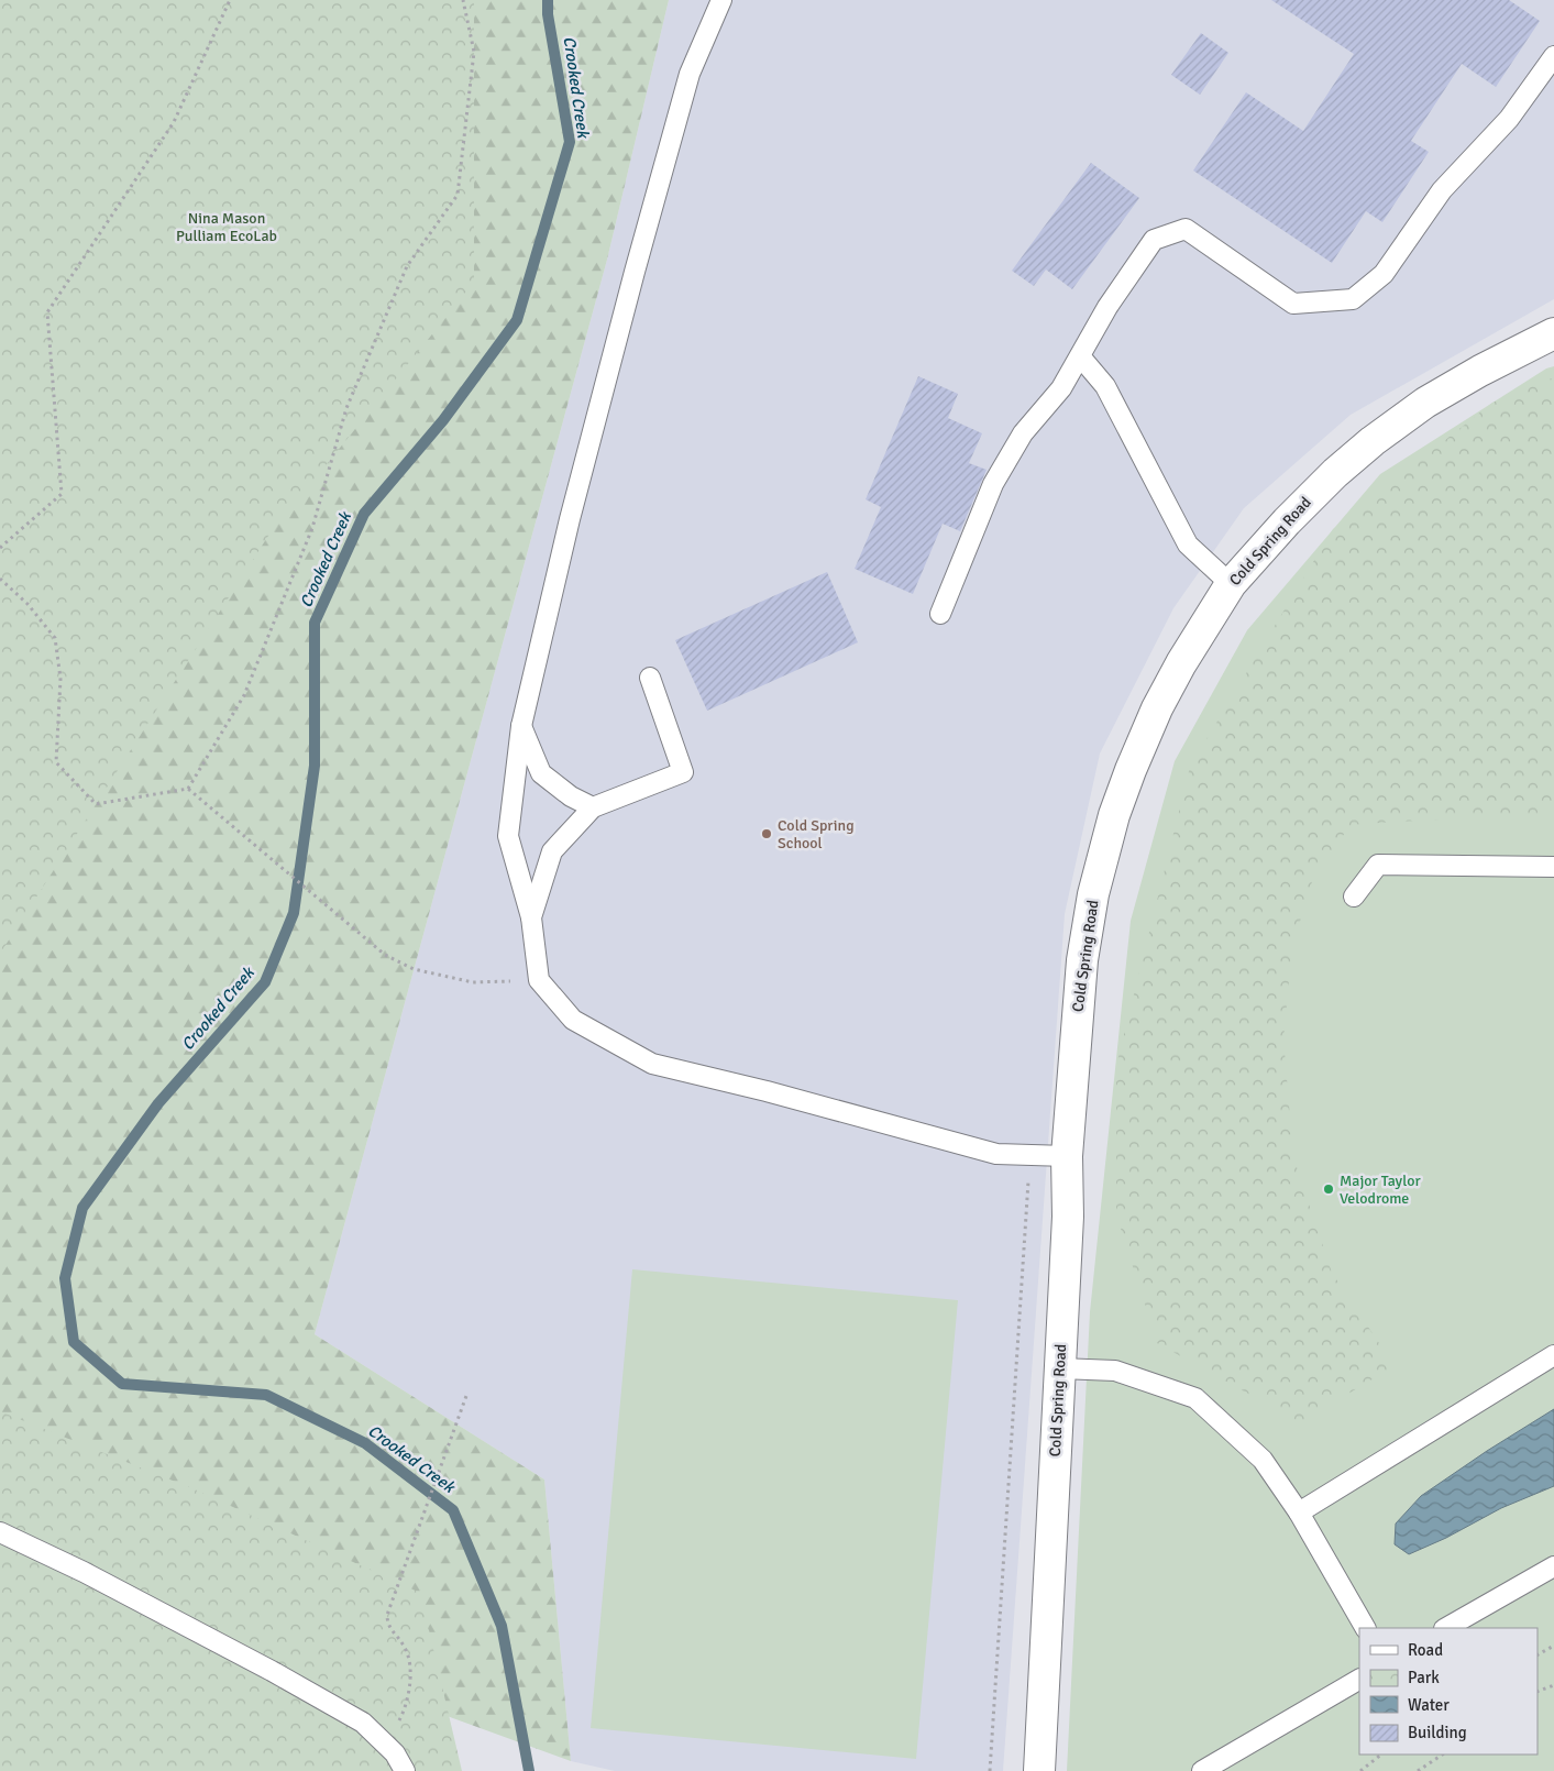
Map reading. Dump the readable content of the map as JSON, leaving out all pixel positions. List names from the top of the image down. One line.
{"streets":{"street":["Cold Spring Road"]},"water":["Crooked Creek"],"parks":["Nina Mason Pulliam EcoLab"],"places":["Cold Spring School","Major Taylor Velodrome"],"legend":["Road","Park","Water","Building"]}
